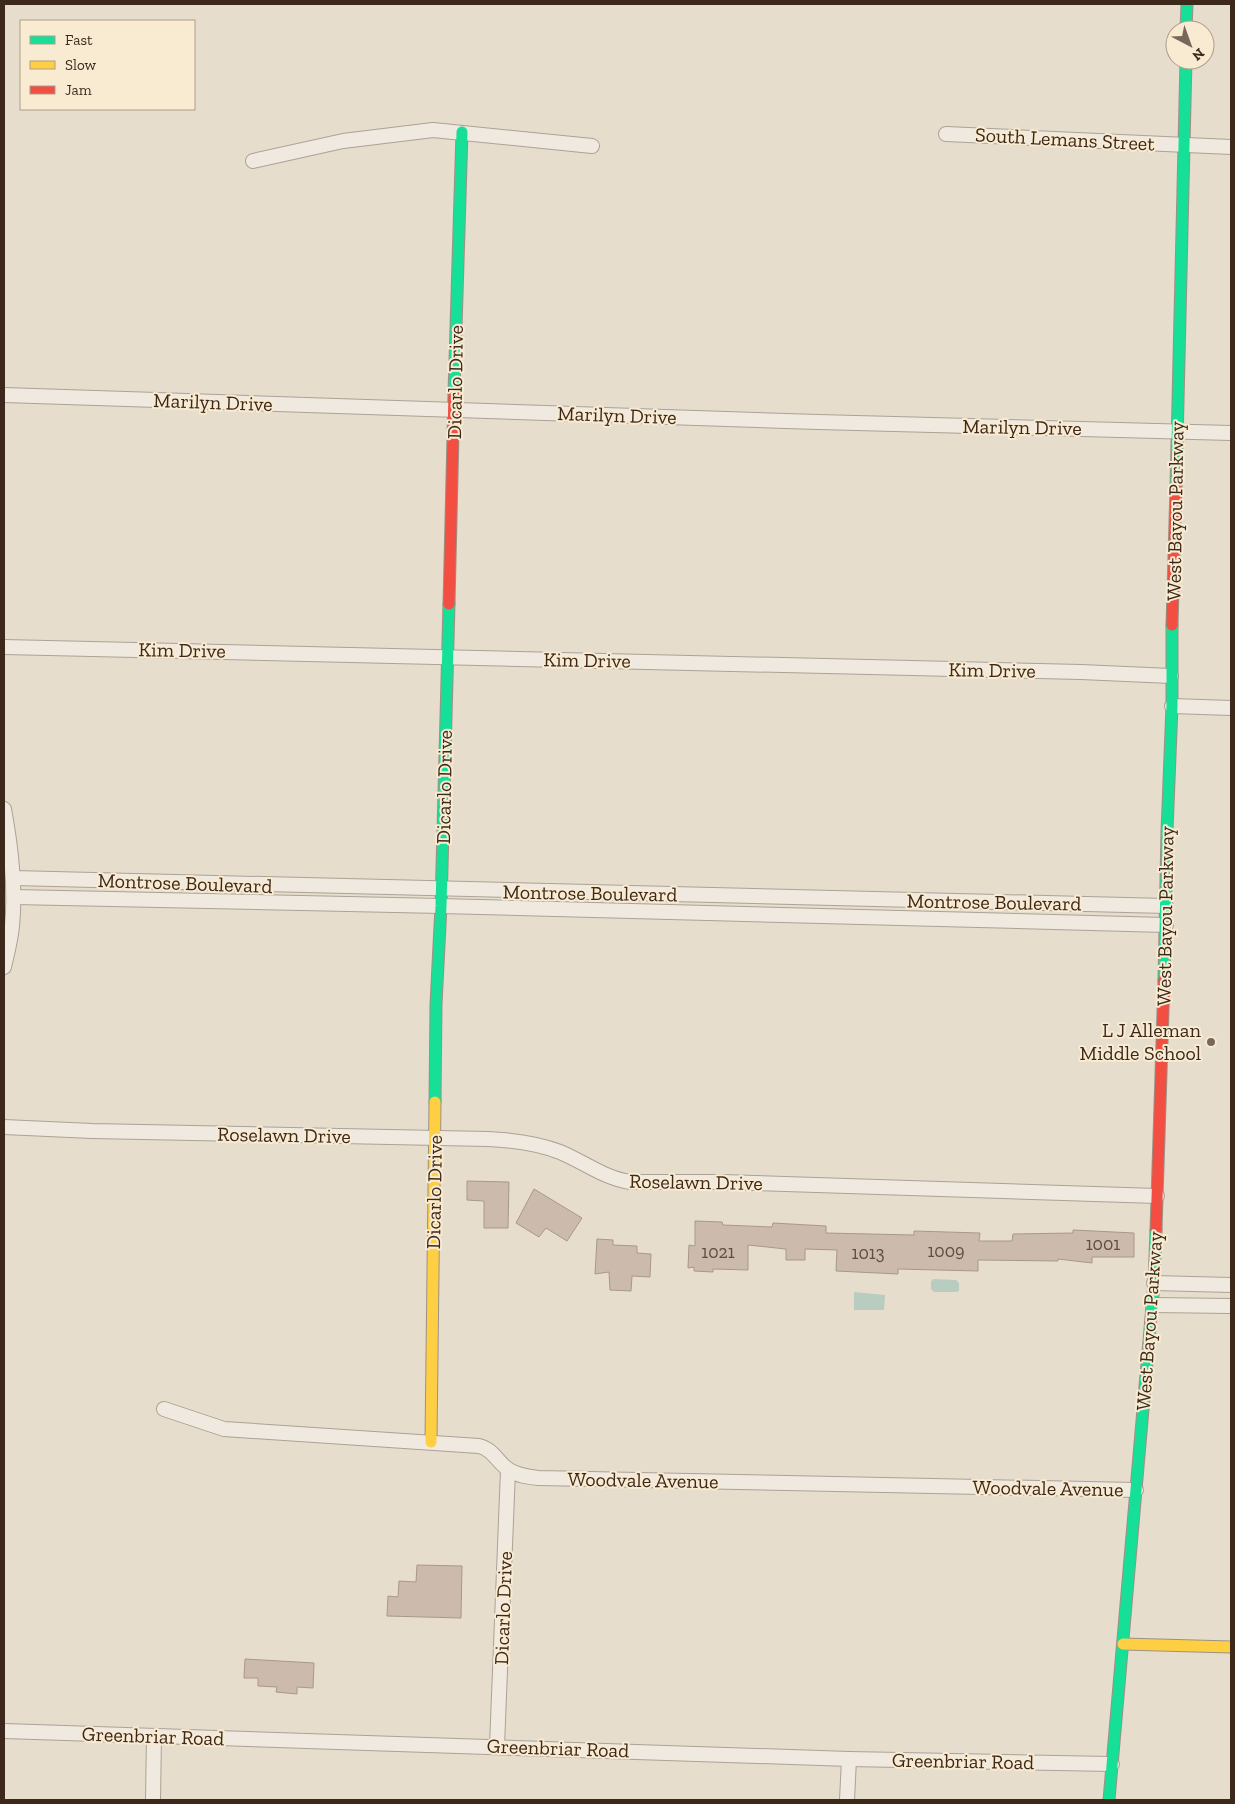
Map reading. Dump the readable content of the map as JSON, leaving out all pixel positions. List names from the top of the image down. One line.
{"streets":{"street":["South Lemans Street","Dicarlo Drive","Marilyn Drive","West Bayou Parkway","Kim Drive","Montrose Boulevard","Roselawn Drive","Woodvale Avenue","Greenbriar Road"]},"crossings":[["South Lemans Street","West Bayou Parkway"],["Dicarlo Drive","Marilyn Drive"],["Dicarlo Drive","Kim Drive"],["Dicarlo Drive","Montrose Boulevard"],["Dicarlo Drive","Roselawn Drive"],["Dicarlo Drive","Woodvale Avenue"],["Dicarlo Drive","Greenbriar Road"],["Marilyn Drive","West Bayou Parkway"],["West Bayou Parkway","Kim Drive"],["West Bayou Parkway","Montrose Boulevard"],["West Bayou Parkway","Roselawn Drive"],["West Bayou Parkway","Woodvale Avenue"],["West Bayou Parkway","Greenbriar Road"]],"places":["L J Alleman Middle School"],"house_numbers":["1001","1009","1021","1013"],"legend":["Fast","Slow","Jam"],"north":"bottom right"}
